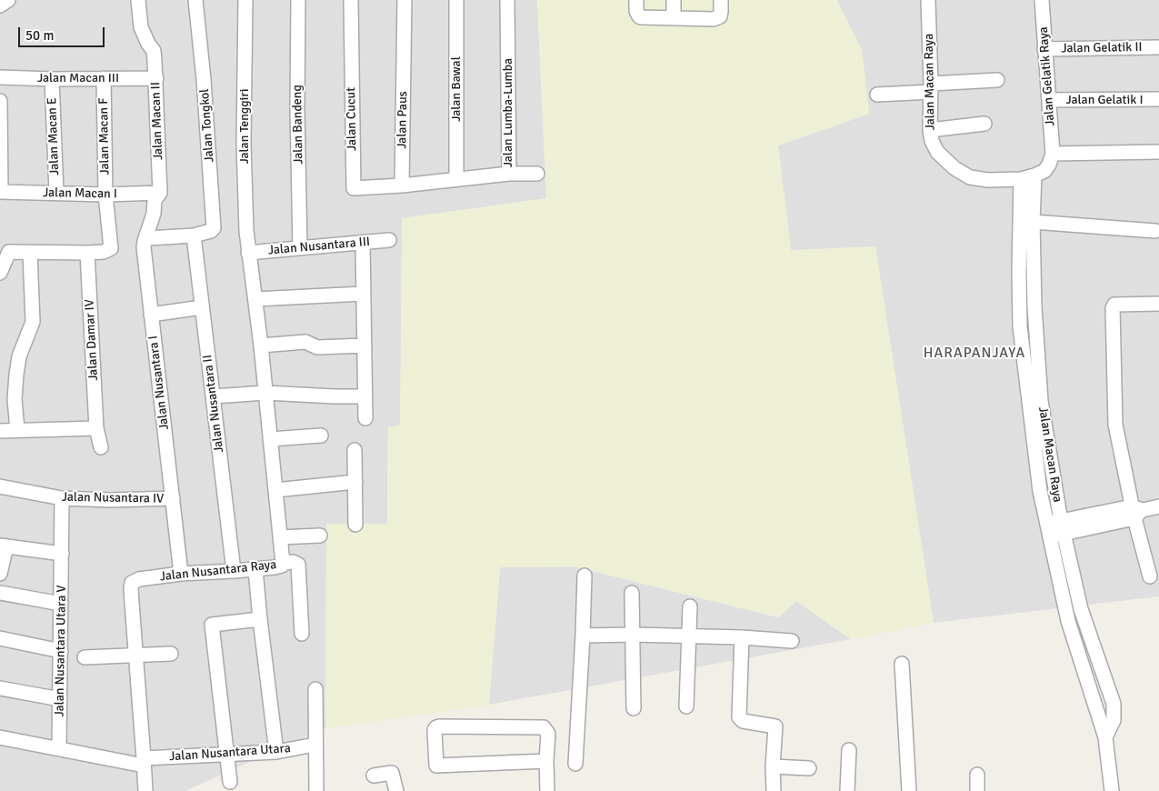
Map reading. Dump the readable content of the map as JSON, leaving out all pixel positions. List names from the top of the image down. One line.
{"streets":{"street":["Jalan Gelatik II","Jalan Gelatik Raya","Jalan Macan III","Jalan Macan Raya","Jalan Bawal","Jalan Gelatik I","Jalan Lumba-Lumba","Jalan Cucut","Jalan Paus","Jalan Macan II","Jalan Bandeng","Jalan Tongkol","Jalan Tenggiri","Jalan Macan E","Jalan Macan F","Jalan Macan I","Jalan Nusantara III","Jalan Damar IV","Jalan Nusantara I","Jalan Nusantara II","Jalan Nusantara IV","Jalan Nusantara Raya","Jalan Nusantara Utara V","Jalan Nusantara Utara"]},"crossings":[["Jalan Gelatik II","Jalan Gelatik Raya"],["Jalan Gelatik Raya","Jalan Gelatik I"],["Jalan Macan III","Jalan Macan II"],["Jalan Macan III","Jalan Macan E"],["Jalan Macan III","Jalan Macan F"],["Jalan Bawal","Jalan Lumba-Lumba"],["Jalan Cucut","Jalan Paus"],["Jalan Macan II","Jalan Macan I"],["Jalan Macan II","Jalan Nusantara I"],["Jalan Bandeng","Jalan Nusantara III"],["Jalan Tongkol","Jalan Nusantara II"],["Jalan Tenggiri","Jalan Nusantara III"],["Jalan Tenggiri","Jalan Nusantara Raya"],["Jalan Macan E","Jalan Macan I"],["Jalan Macan F","Jalan Macan I"],["Jalan Macan F","Jalan Damar IV"],["Jalan Nusantara III","Jalan Nusantara Raya"],["Jalan Nusantara I","Jalan Nusantara IV"],["Jalan Nusantara I","Jalan Nusantara Raya"],["Jalan Nusantara II","Jalan Nusantara Raya"],["Jalan Nusantara IV","Jalan Nusantara Utara V"],["Jalan Nusantara Raya","Jalan Nusantara Utara"],["Jalan Nusantara Utara V","Jalan Nusantara Utara"]],"districts":["HARAPANJAYA"],"scale_bar":"50 m"}
